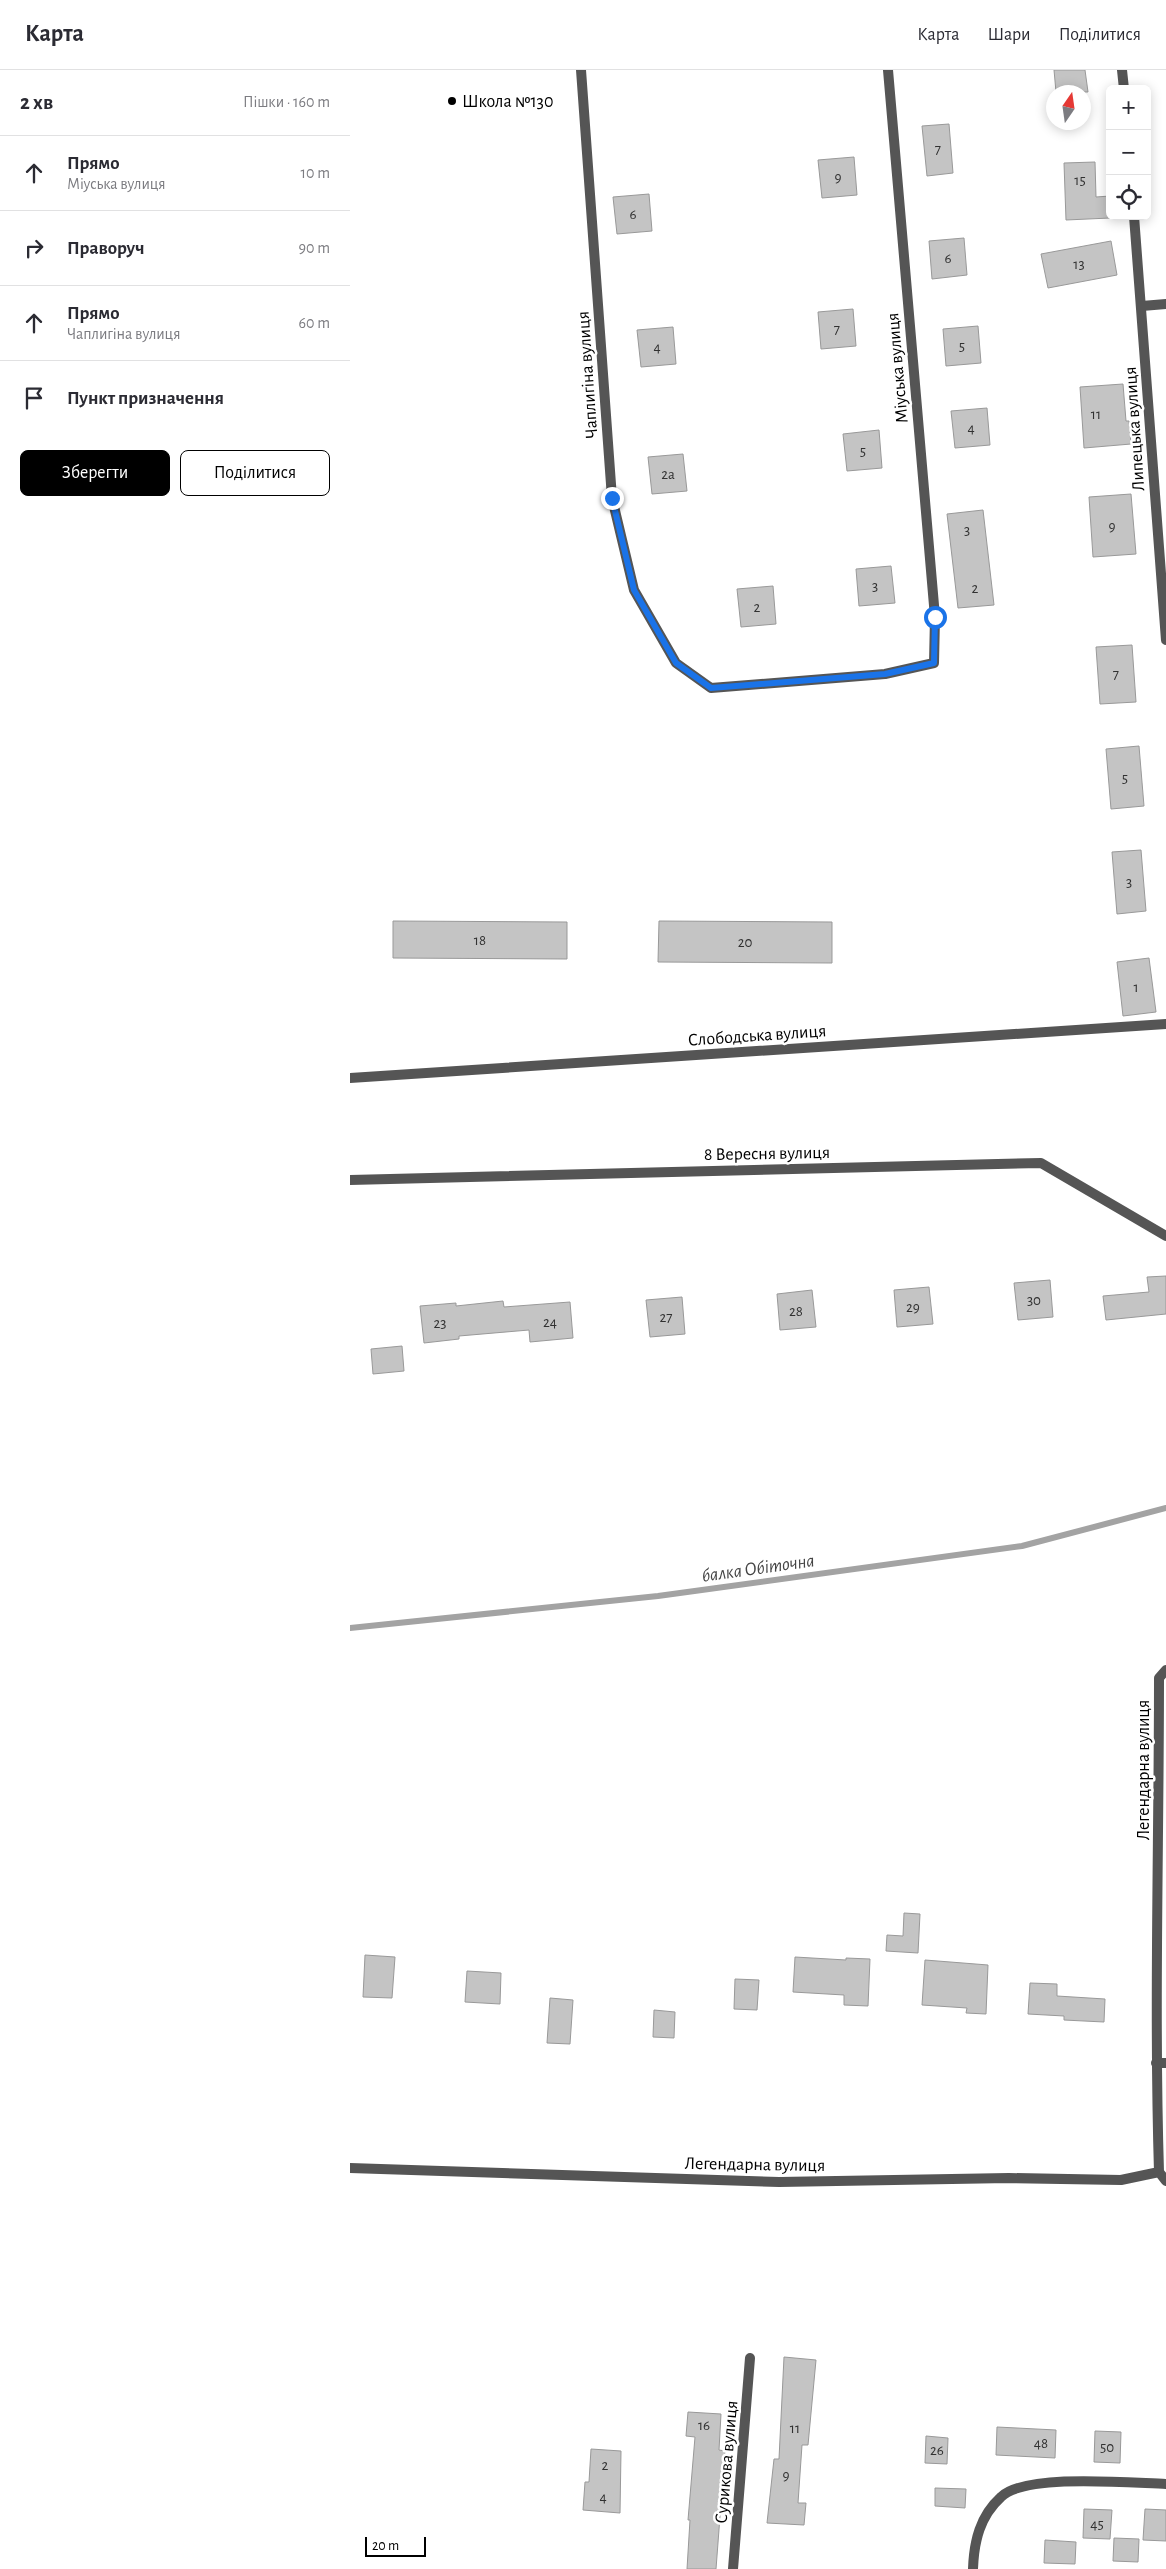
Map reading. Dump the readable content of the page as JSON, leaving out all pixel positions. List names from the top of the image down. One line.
{"streets":{"street":["Міуська вулиця","Чаплигіна вулиця","Липецька вулиця","Слободська вулиця","8 Вересня вулиця","Легендарна вулиця","Сурикова вулиця"]},"crossings":[["Міуська вулиця","Чаплигіна вулиця"]],"water":["балка Обіточна"],"places":["Школа №130"],"house_numbers":["7","9","15","6","6","13","7","5","4","11","4","5","2а","9","3","3","2","2","7","5","3","18","20","1","30","29","28","27","24","23","16","11","48","50","26","2","9","4","45"],"scale_bar":"20 m","north":"top","page":{"header":"Карта","nav":["Карта","Шари","Поділитися"],"heading":["2 хв","Пішки · 160 m"],"map_buttons":["+","−"],"list":[["Прямо","Міуська вулиця","10 m"],["Праворуч","90 m"],["Прямо","Чаплигіна вулиця","60 m"],"Пункт призначення"],"buttons":["Зберегти","Поділитися"],"scale":"20 m"}}
